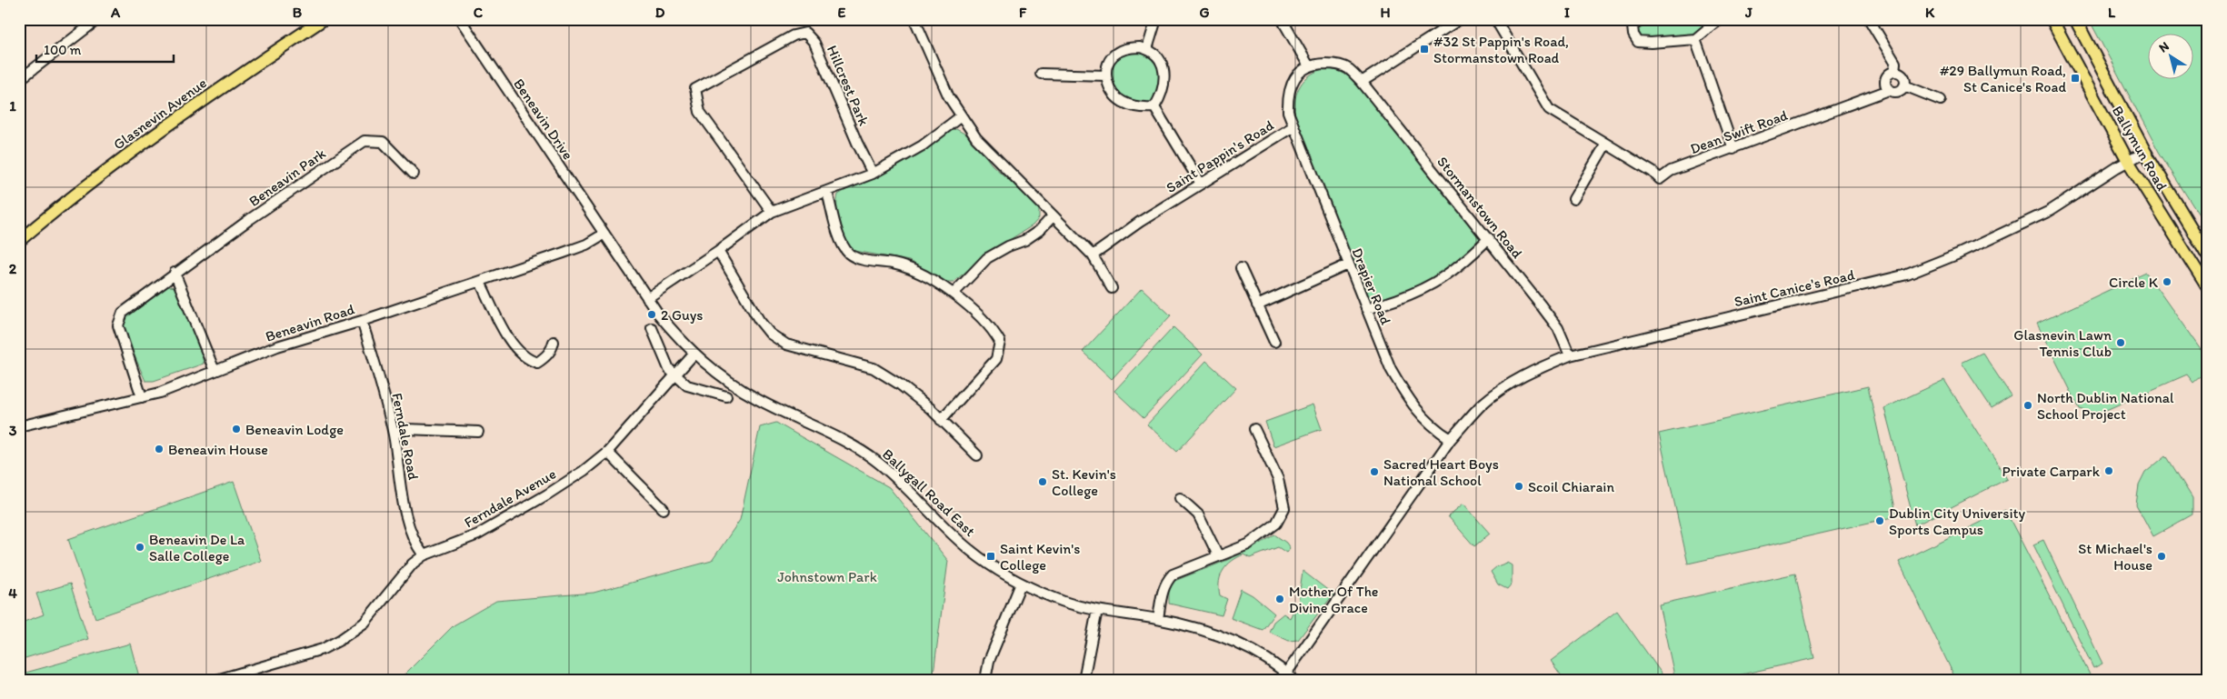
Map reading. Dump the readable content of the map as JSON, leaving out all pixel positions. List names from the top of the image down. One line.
{"streets":{"main road":["Glasnevin Avenue","Ballymun Road"],"street":["Hillcrest Park","Beneavin Drive","Dean Swift Road","Saint Pappin's Road","Beneavin Park","Stormanstown Road","Drapier Road","Saint Canice's Road","Beneavin Road","Ferndale Road","Ballygall Road East","Ferndale Avenue"]},"crossings":[["Beneavin Drive","Beneavin Road"],["Beneavin Drive","Ballygall Road East"],["Ballymun Road","Saint Canice's Road"],["Saint Pappin's Road","Drapier Road"],["Beneavin Park","Beneavin Road"],["Stormanstown Road","Saint Canice's Road"],["Drapier Road","Saint Canice's Road"],["Saint Canice's Road","Ballygall Road East"],["Beneavin Road","Ferndale Road"],["Beneavin Road","Ballygall Road East"],["Ferndale Road","Ferndale Avenue"],["Ballygall Road East","Ferndale Avenue"]],"parks":["Johnstown Park"],"places":{"transit":["#32 St Pappin's Road, Stormanstown Road","#29 Ballymun Road, St Canice's Road","Saint Kevin's College"],"other":["Circle K","2 Guys","Glasnevin Lawn Tennis Club","North Dublin National School Project","Beneavin Lodge","Beneavin House","Private Carpark","Sacred Heart Boys National School","St. Kevin's College","Scoil Chiarain","Dublin City University Sports Campus","Beneavin De La Salle College","St Michael's House","Mother Of The Divine Grace"]},"scale_bar":"100 m","north":"top left","grid":{"columns":["A","B","C","D","E","F","G","H","I","J","K","L"],"rows":["1","2","3","4"]}}
